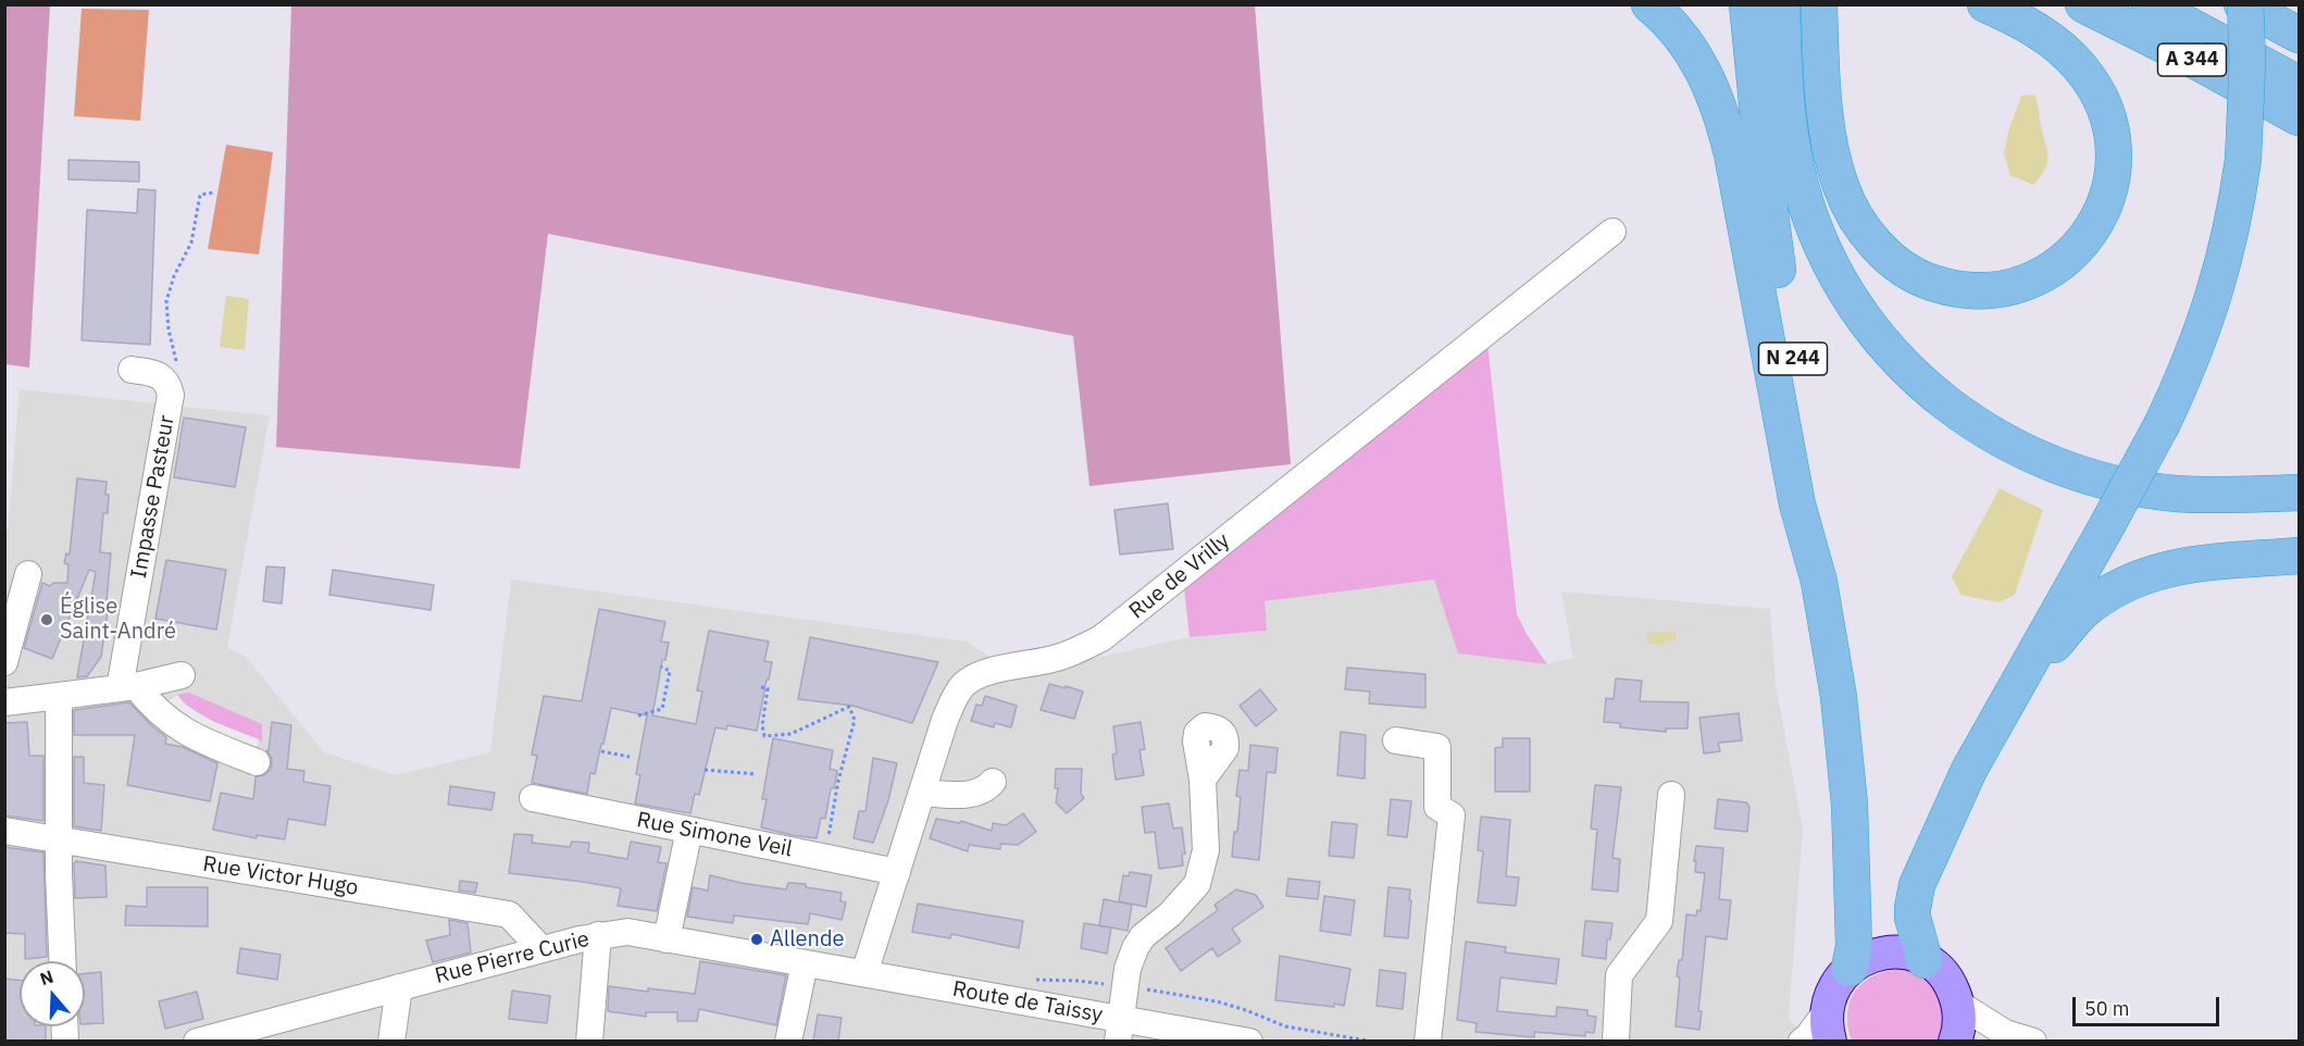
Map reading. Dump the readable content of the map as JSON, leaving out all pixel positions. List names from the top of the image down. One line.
{"streets":{"highway":["A 344","N 244"],"street":["Impasse Pasteur","Rue de Vrilly","Rue Simone Veil","Rue Victor Hugo","Rue Pierre Curie","Route de Taissy"]},"crossings":[["Rue de Vrilly","Rue Simone Veil"],["Rue de Vrilly","Route de Taissy"],["Rue Victor Hugo","Rue Pierre Curie"]],"places":["Église Saint-André","Allende"],"scale_bar":"50 m","north":"top"}
